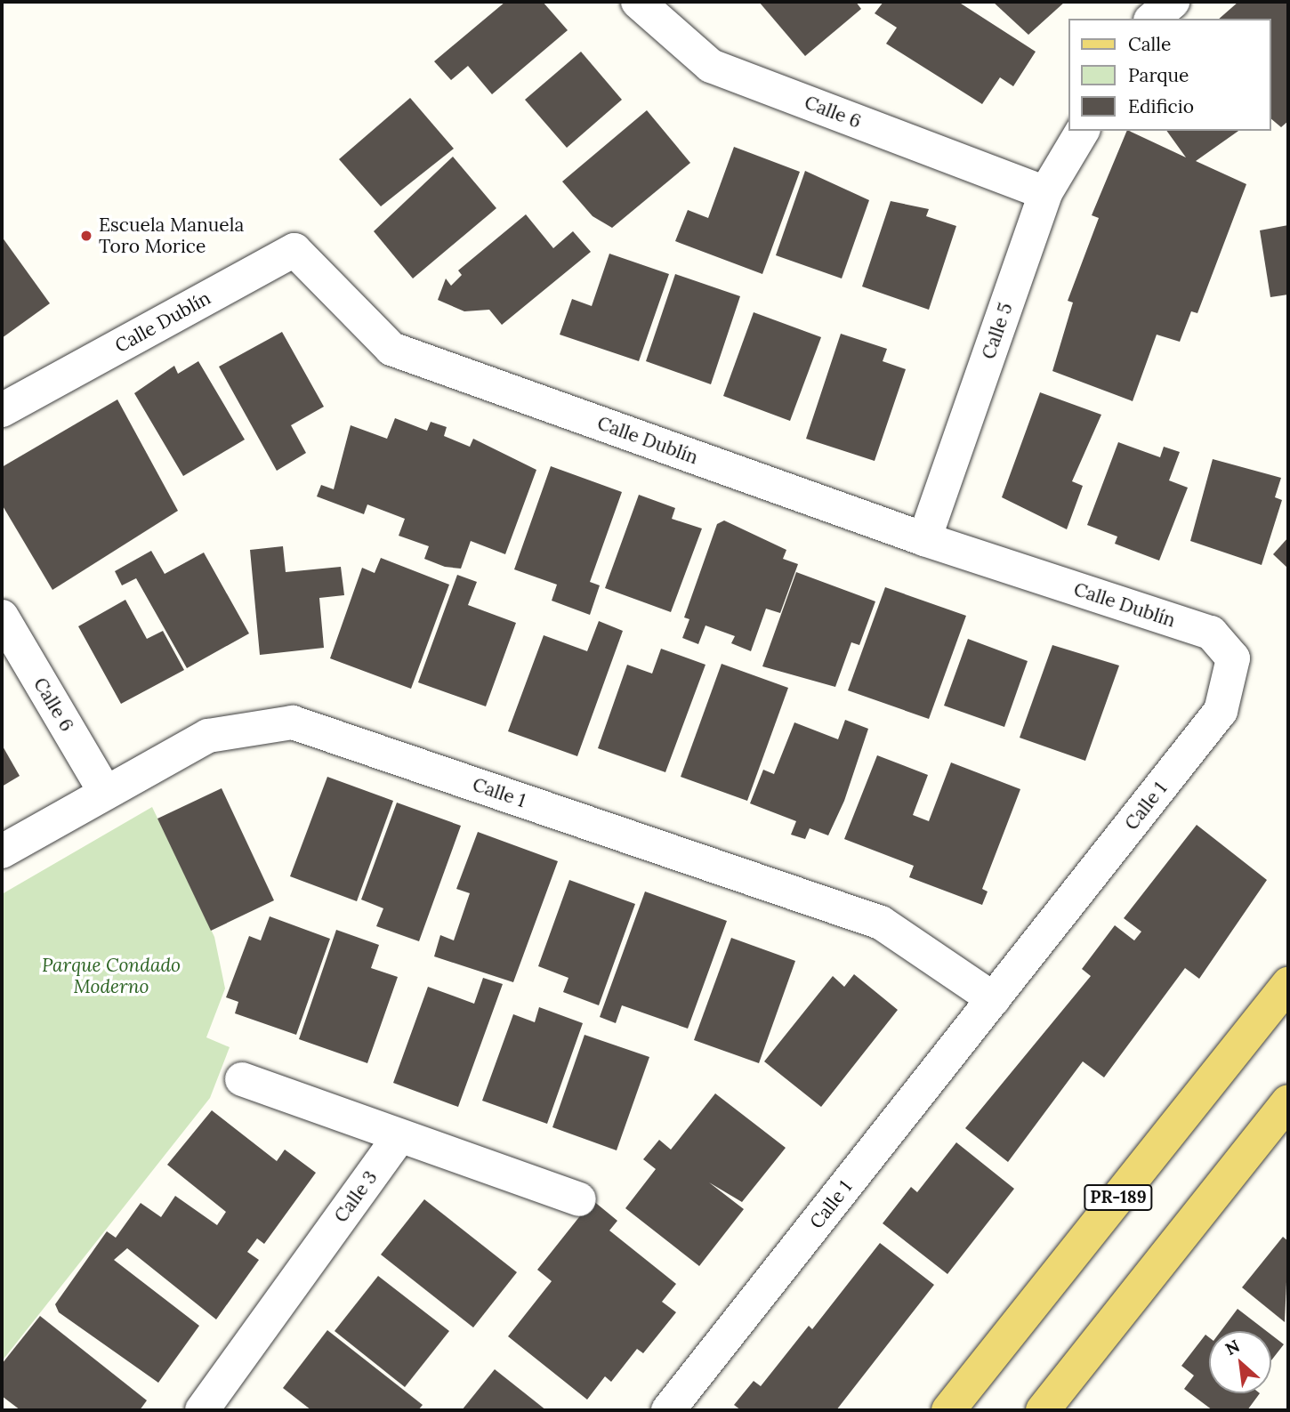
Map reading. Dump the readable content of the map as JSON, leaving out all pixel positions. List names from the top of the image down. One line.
{"streets":{"main road":["PR-189"],"street":["Calle 6","Calle Dublín","Calle 5","Calle 1","Calle 3"]},"crossings":[["Calle 6","Calle 5"],["Calle 6","Calle 1"],["Calle Dublín","Calle 5"],["Calle Dublín","Calle 1"]],"parks":["Parque Condado Moderno"],"places":["Escuela Manuela Toro Morice"],"legend":["Calle","Parque","Edificio"],"north":"top left"}
